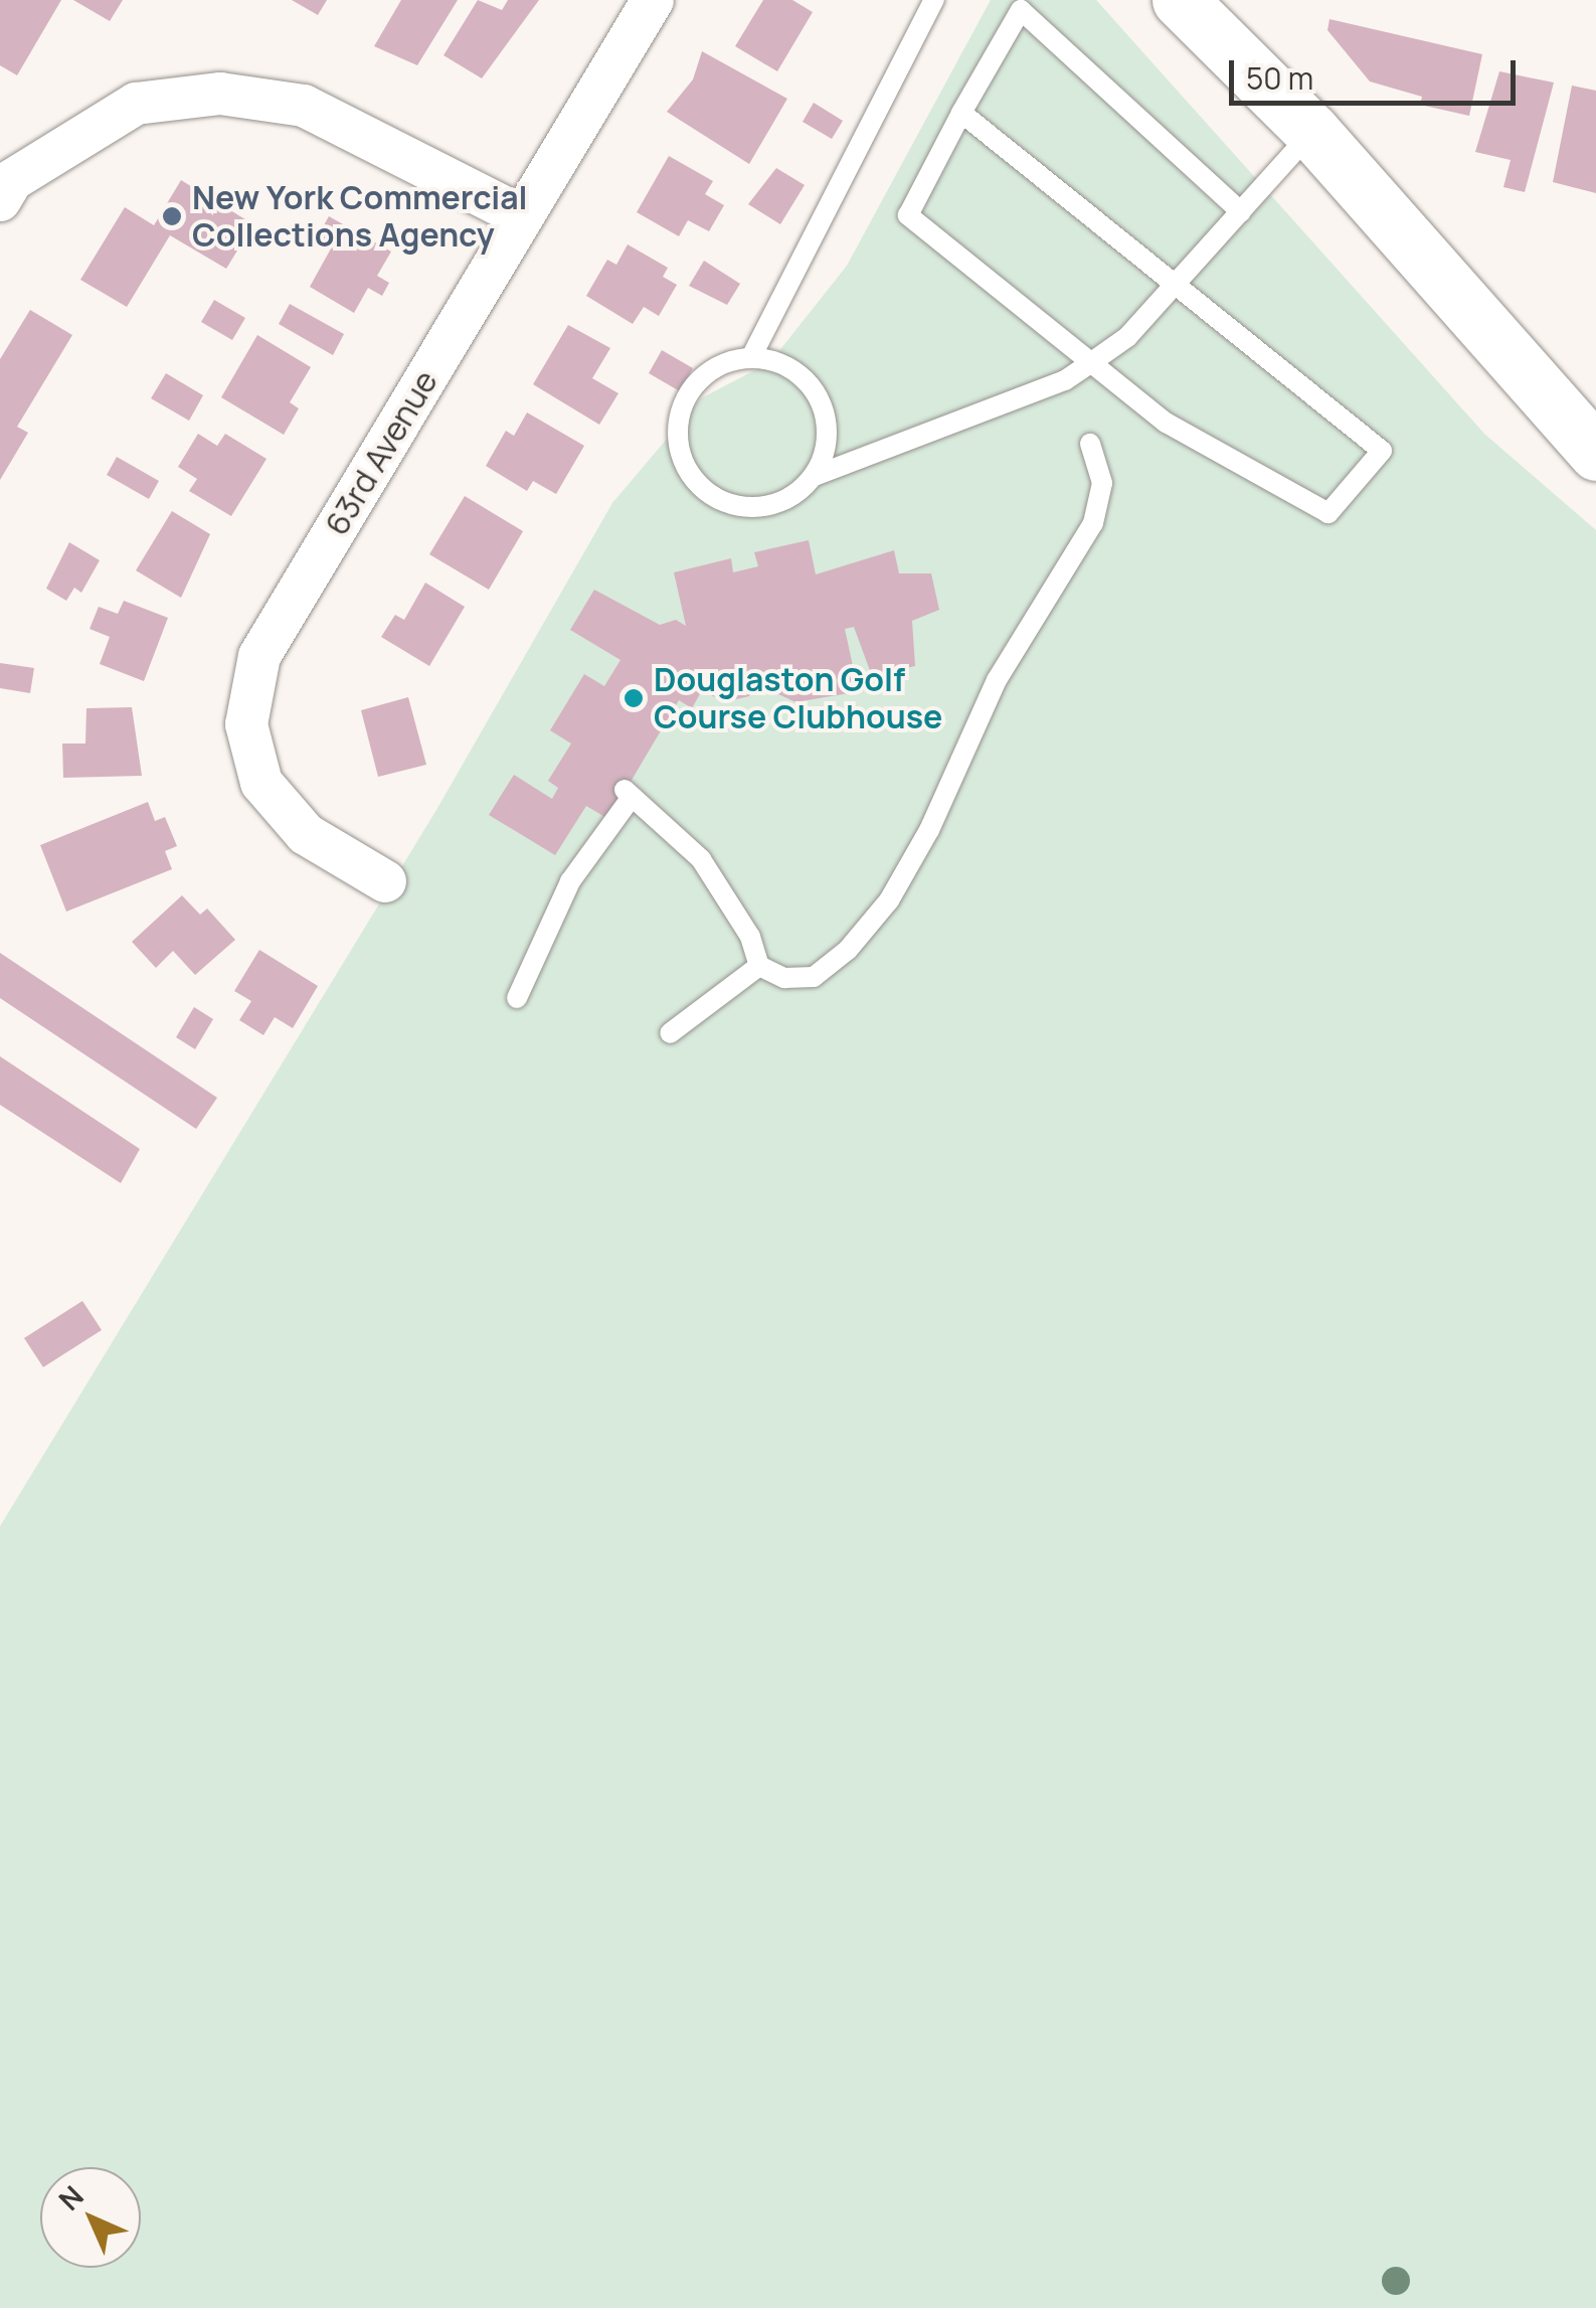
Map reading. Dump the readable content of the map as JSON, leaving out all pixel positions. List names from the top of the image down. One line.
{"streets":{"street":["63rd Avenue"]},"places":["New York Commercial Collections Agency","Douglaston Golf Course Clubhouse"],"scale_bar":"50 m","north":"top left"}
